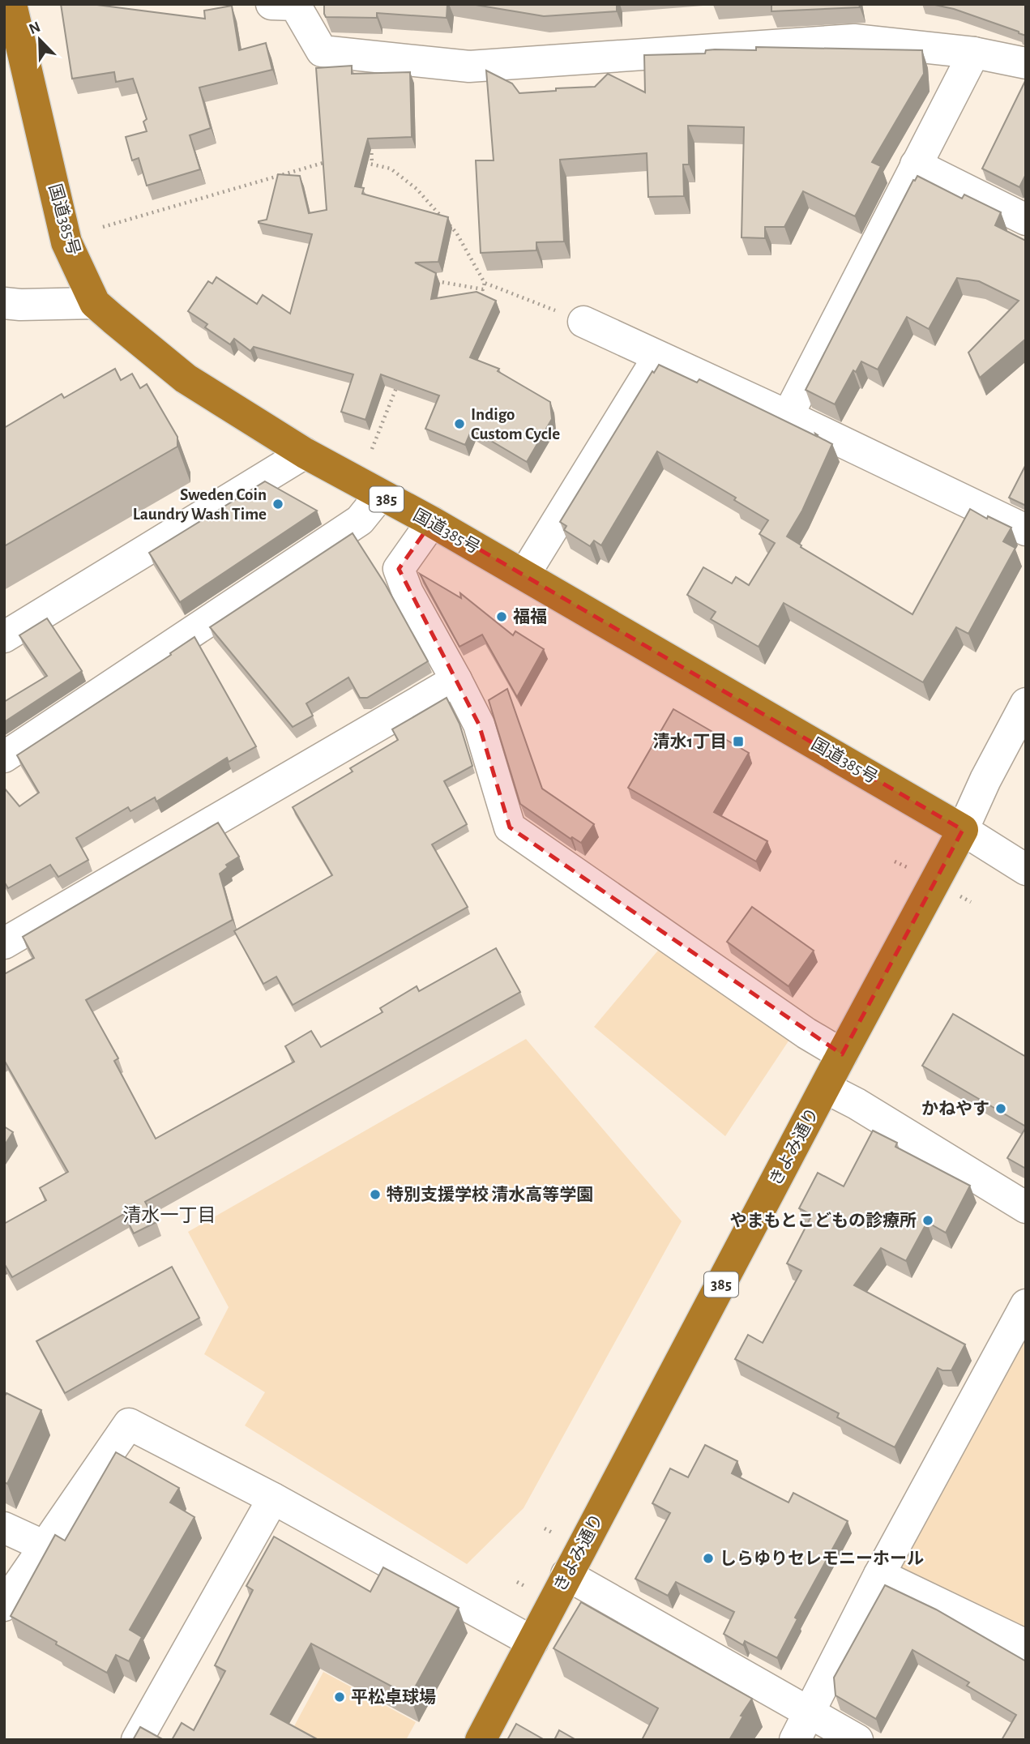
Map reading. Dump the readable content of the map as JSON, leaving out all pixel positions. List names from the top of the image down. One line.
{"streets":{"highway":["国道385号","385","きよみ通り"]},"crossings":[["国道385号","きよみ通り"]],"districts":["清水一丁目"],"places":{"other":["Indigo Custom Cycle","Sweden Coin Laundry Wash Time","福福","かねやす","特別支援学校 清水高等学園","やまもとこどもの診療所","しらゆりセレモニーホール","平松卓球場"],"transit":["清水1丁目"]},"north":"top left"}
